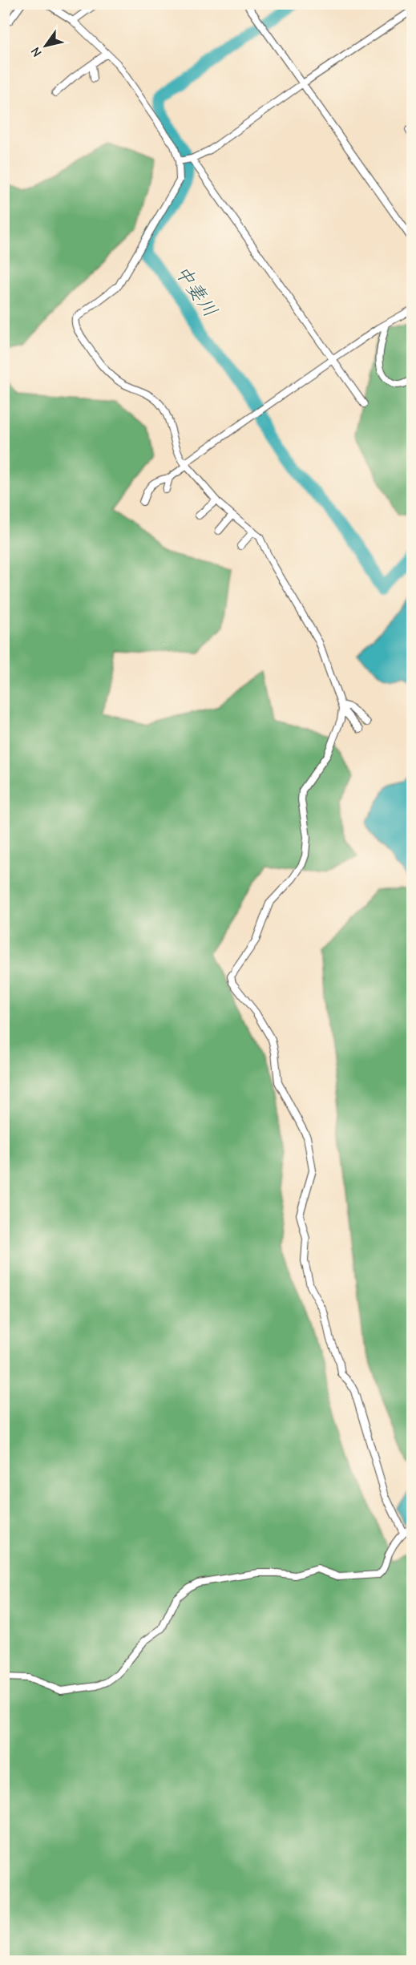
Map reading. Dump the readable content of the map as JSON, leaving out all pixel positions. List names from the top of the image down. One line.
{"water":["中妻川"],"north":"bottom left"}
